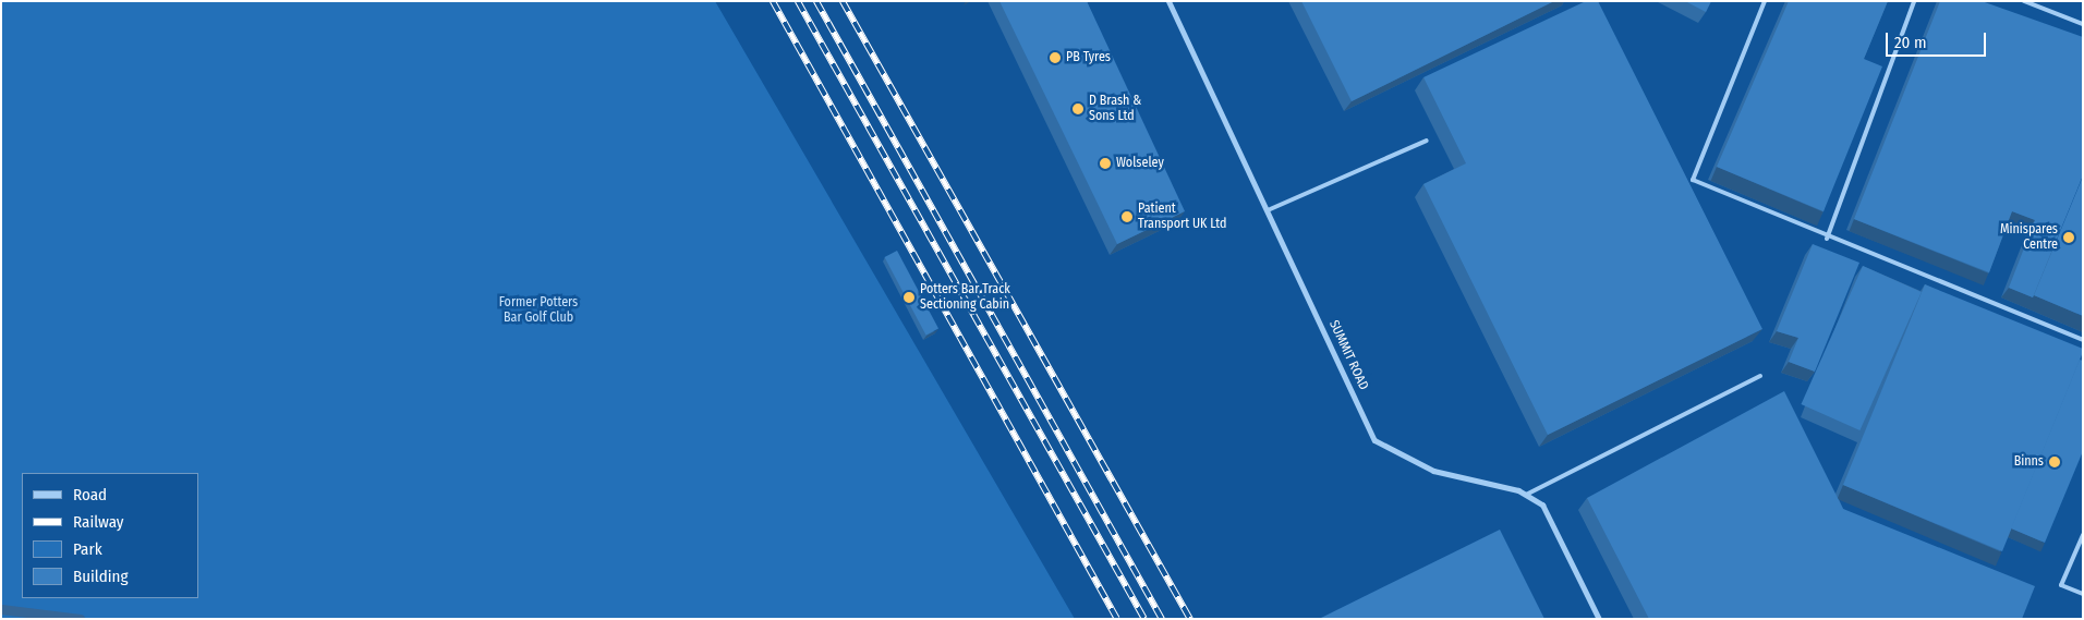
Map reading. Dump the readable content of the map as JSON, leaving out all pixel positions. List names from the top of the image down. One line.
{"streets":{"street":["SUMMIT ROAD"]},"parks":["Former Potters Bar Golf Club"],"places":["PB Tyres","D Brash & Sons Ltd","Wolseley","Patient Transport UK Ltd","Minispares Centre","Potters Bar Track Sectioning Cabin","Binns"],"legend":["Road","Railway","Park","Building"],"scale_bar":"20 m"}
